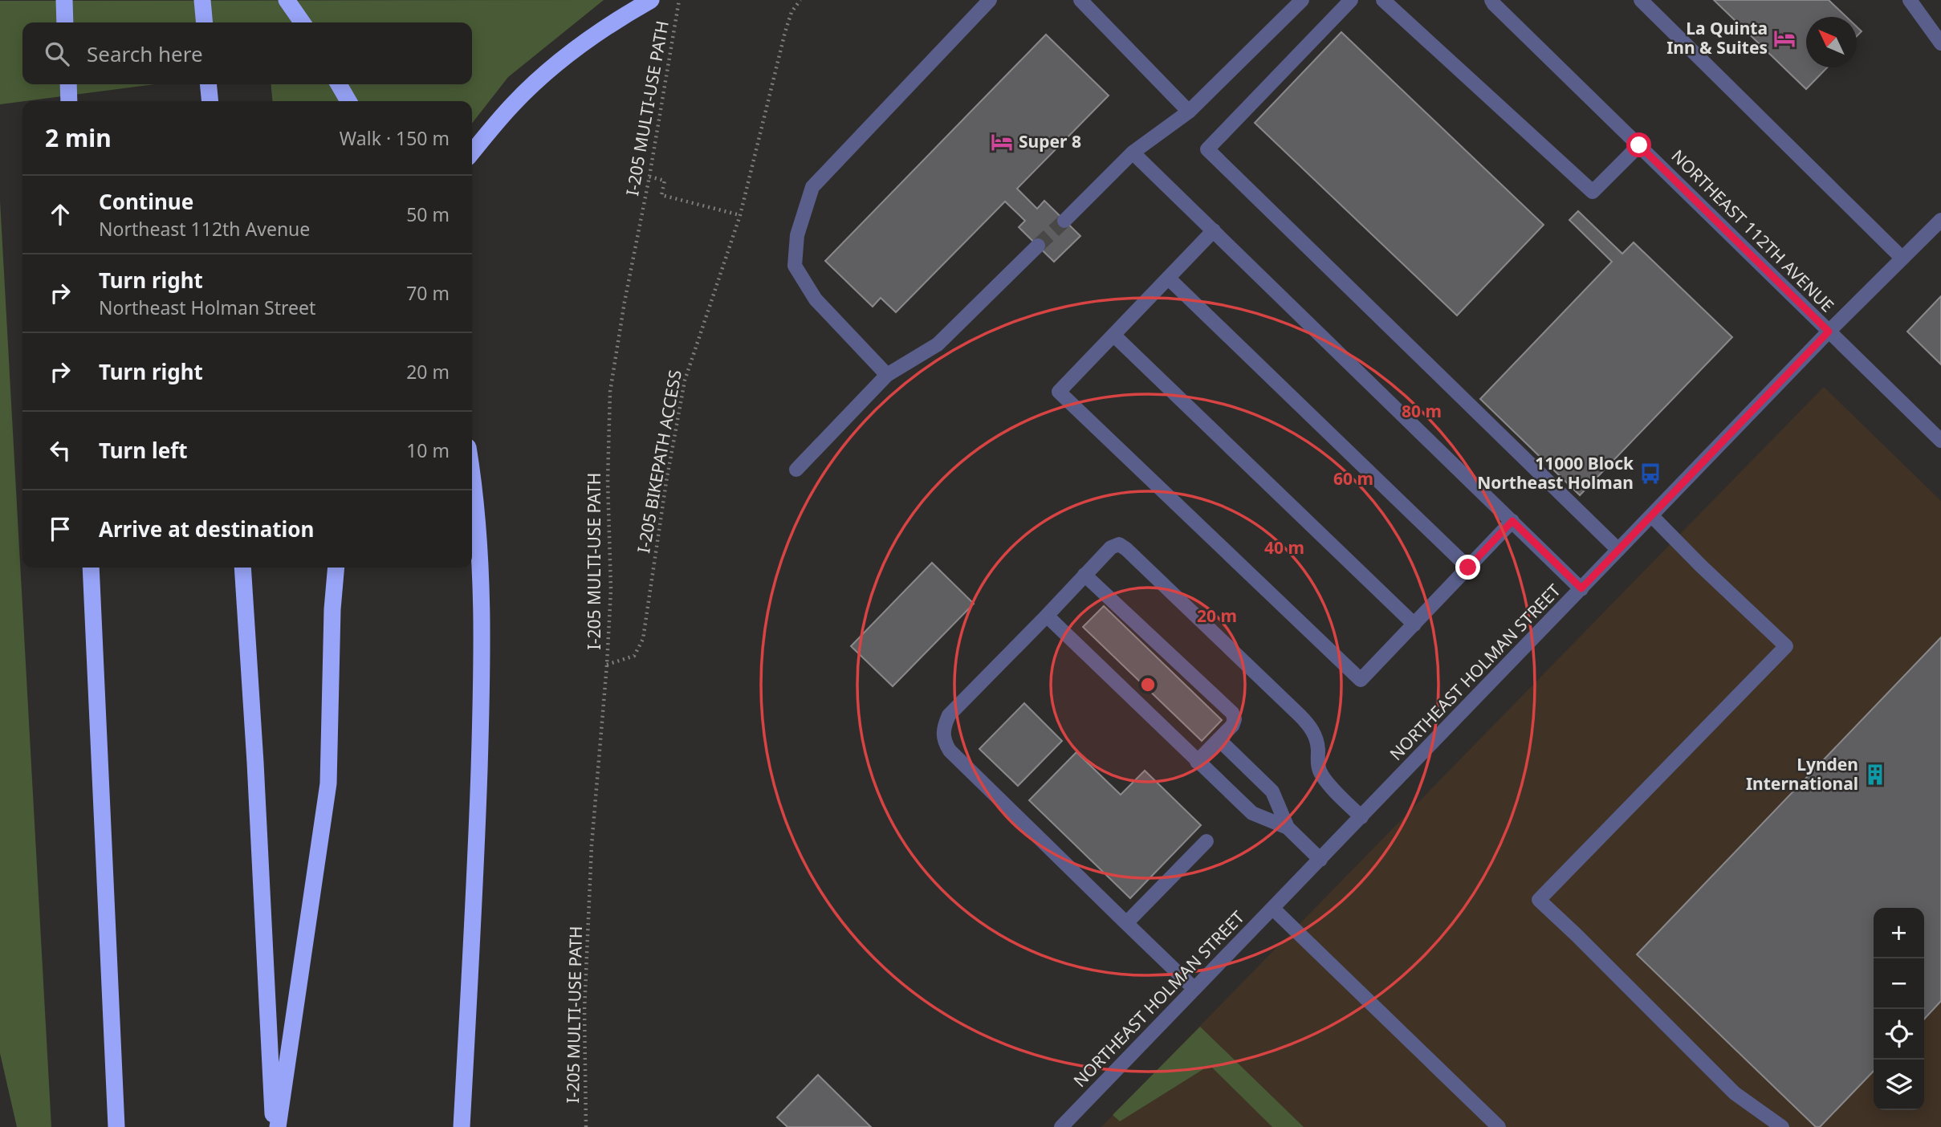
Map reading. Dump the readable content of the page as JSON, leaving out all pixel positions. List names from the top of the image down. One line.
{"streets":{"street":["NORTHEAST 112TH AVENUE","NORTHEAST HOLMAN STREET"],"path":["I-205 MULTI-USE PATH","I-205 BIKEPATH ACCESS"]},"crossings":[["I-205 MULTI-USE PATH","I-205 BIKEPATH ACCESS"],["NORTHEAST 112TH AVENUE","NORTHEAST HOLMAN STREET"]],"places":{"hotel":["La Quinta Inn & Suites","Super 8"],"bus stop":["11000 Block Northeast Holman"],"building":["Lynden International"]},"north":"top left","page":{"search":"Search here","heading":["2 min","Walk · 150 m"],"list":[["Continue","Northeast 112th Avenue","50 m"],["Turn right","Northeast Holman Street","70 m"],["Turn right","20 m"],["Turn left","10 m"],"Arrive at destination"],"map_buttons":["+","−"]},"rings":["80 m","60 m","40 m","20 m"]}
